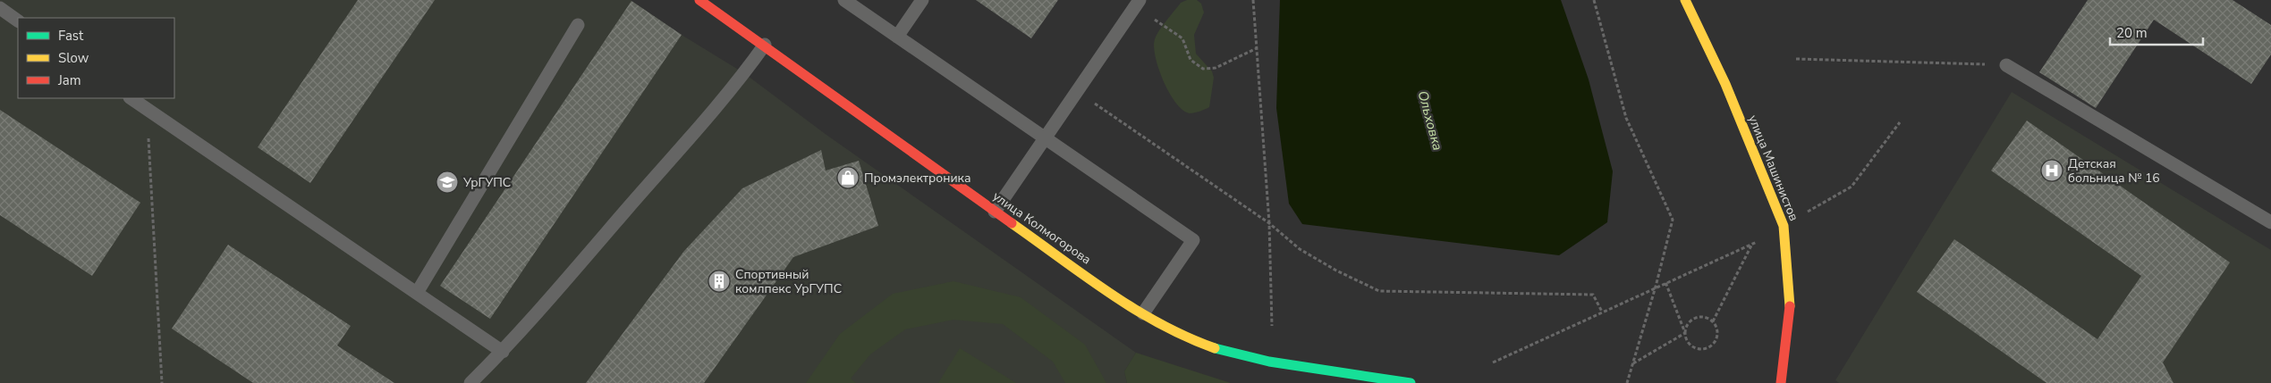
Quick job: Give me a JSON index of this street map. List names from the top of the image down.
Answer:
{
  "streets": {
    "street": ["улица Машинистов", "улица Колмогорова"]
  },
  "water": ["Ольховка"],
  "places": {
    "hospital": ["Детская больница № 16"],
    "shop": ["Промэлектроника"],
    "school or university": ["УрГУПС"],
    "building": ["Спортивный комлпекс УрГУПС"]
  },
  "legend": ["Fast", "Slow", "Jam"],
  "scale_bar": "20 m"
}
